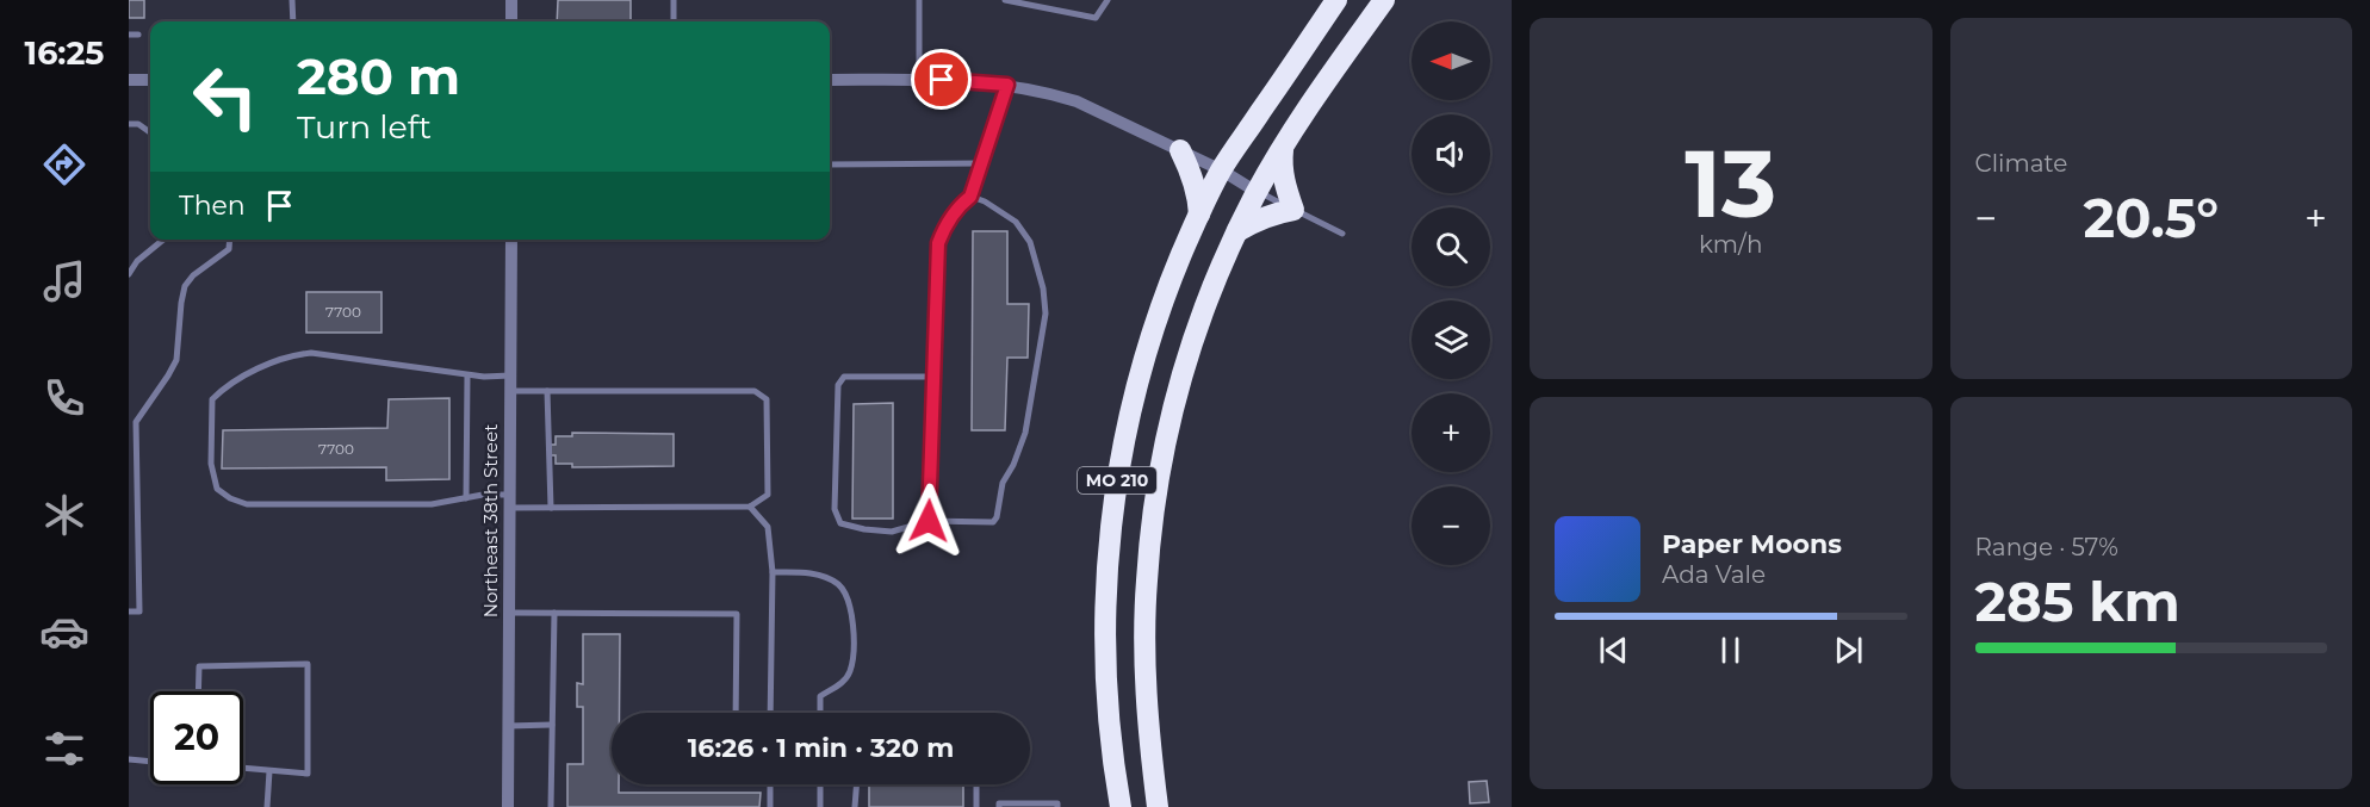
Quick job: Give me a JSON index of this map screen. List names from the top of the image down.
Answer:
{
  "streets": {
    "highway": ["MO 210"],
    "street": ["Northeast 38th Street"]
  },
  "house_numbers": ["7700", "7700"],
  "north": "left",
  "page": {
    "tabs": "16:25",
    "tile": [
      ["13", "km/h"],
      "Climate",
      ["Range · 57%", "285 km"]
    ],
    "map_buttons": ["+", "−"],
    "turn": ["280 m", "Turn left"],
    "then": "Then",
    "heat": ["−", "20.5°", "+"],
    "song": ["Paper Moons", "Ada Vale"],
    "limit": "20",
    "trip": "16:26 · 1 min · 320 m"
  }
}
